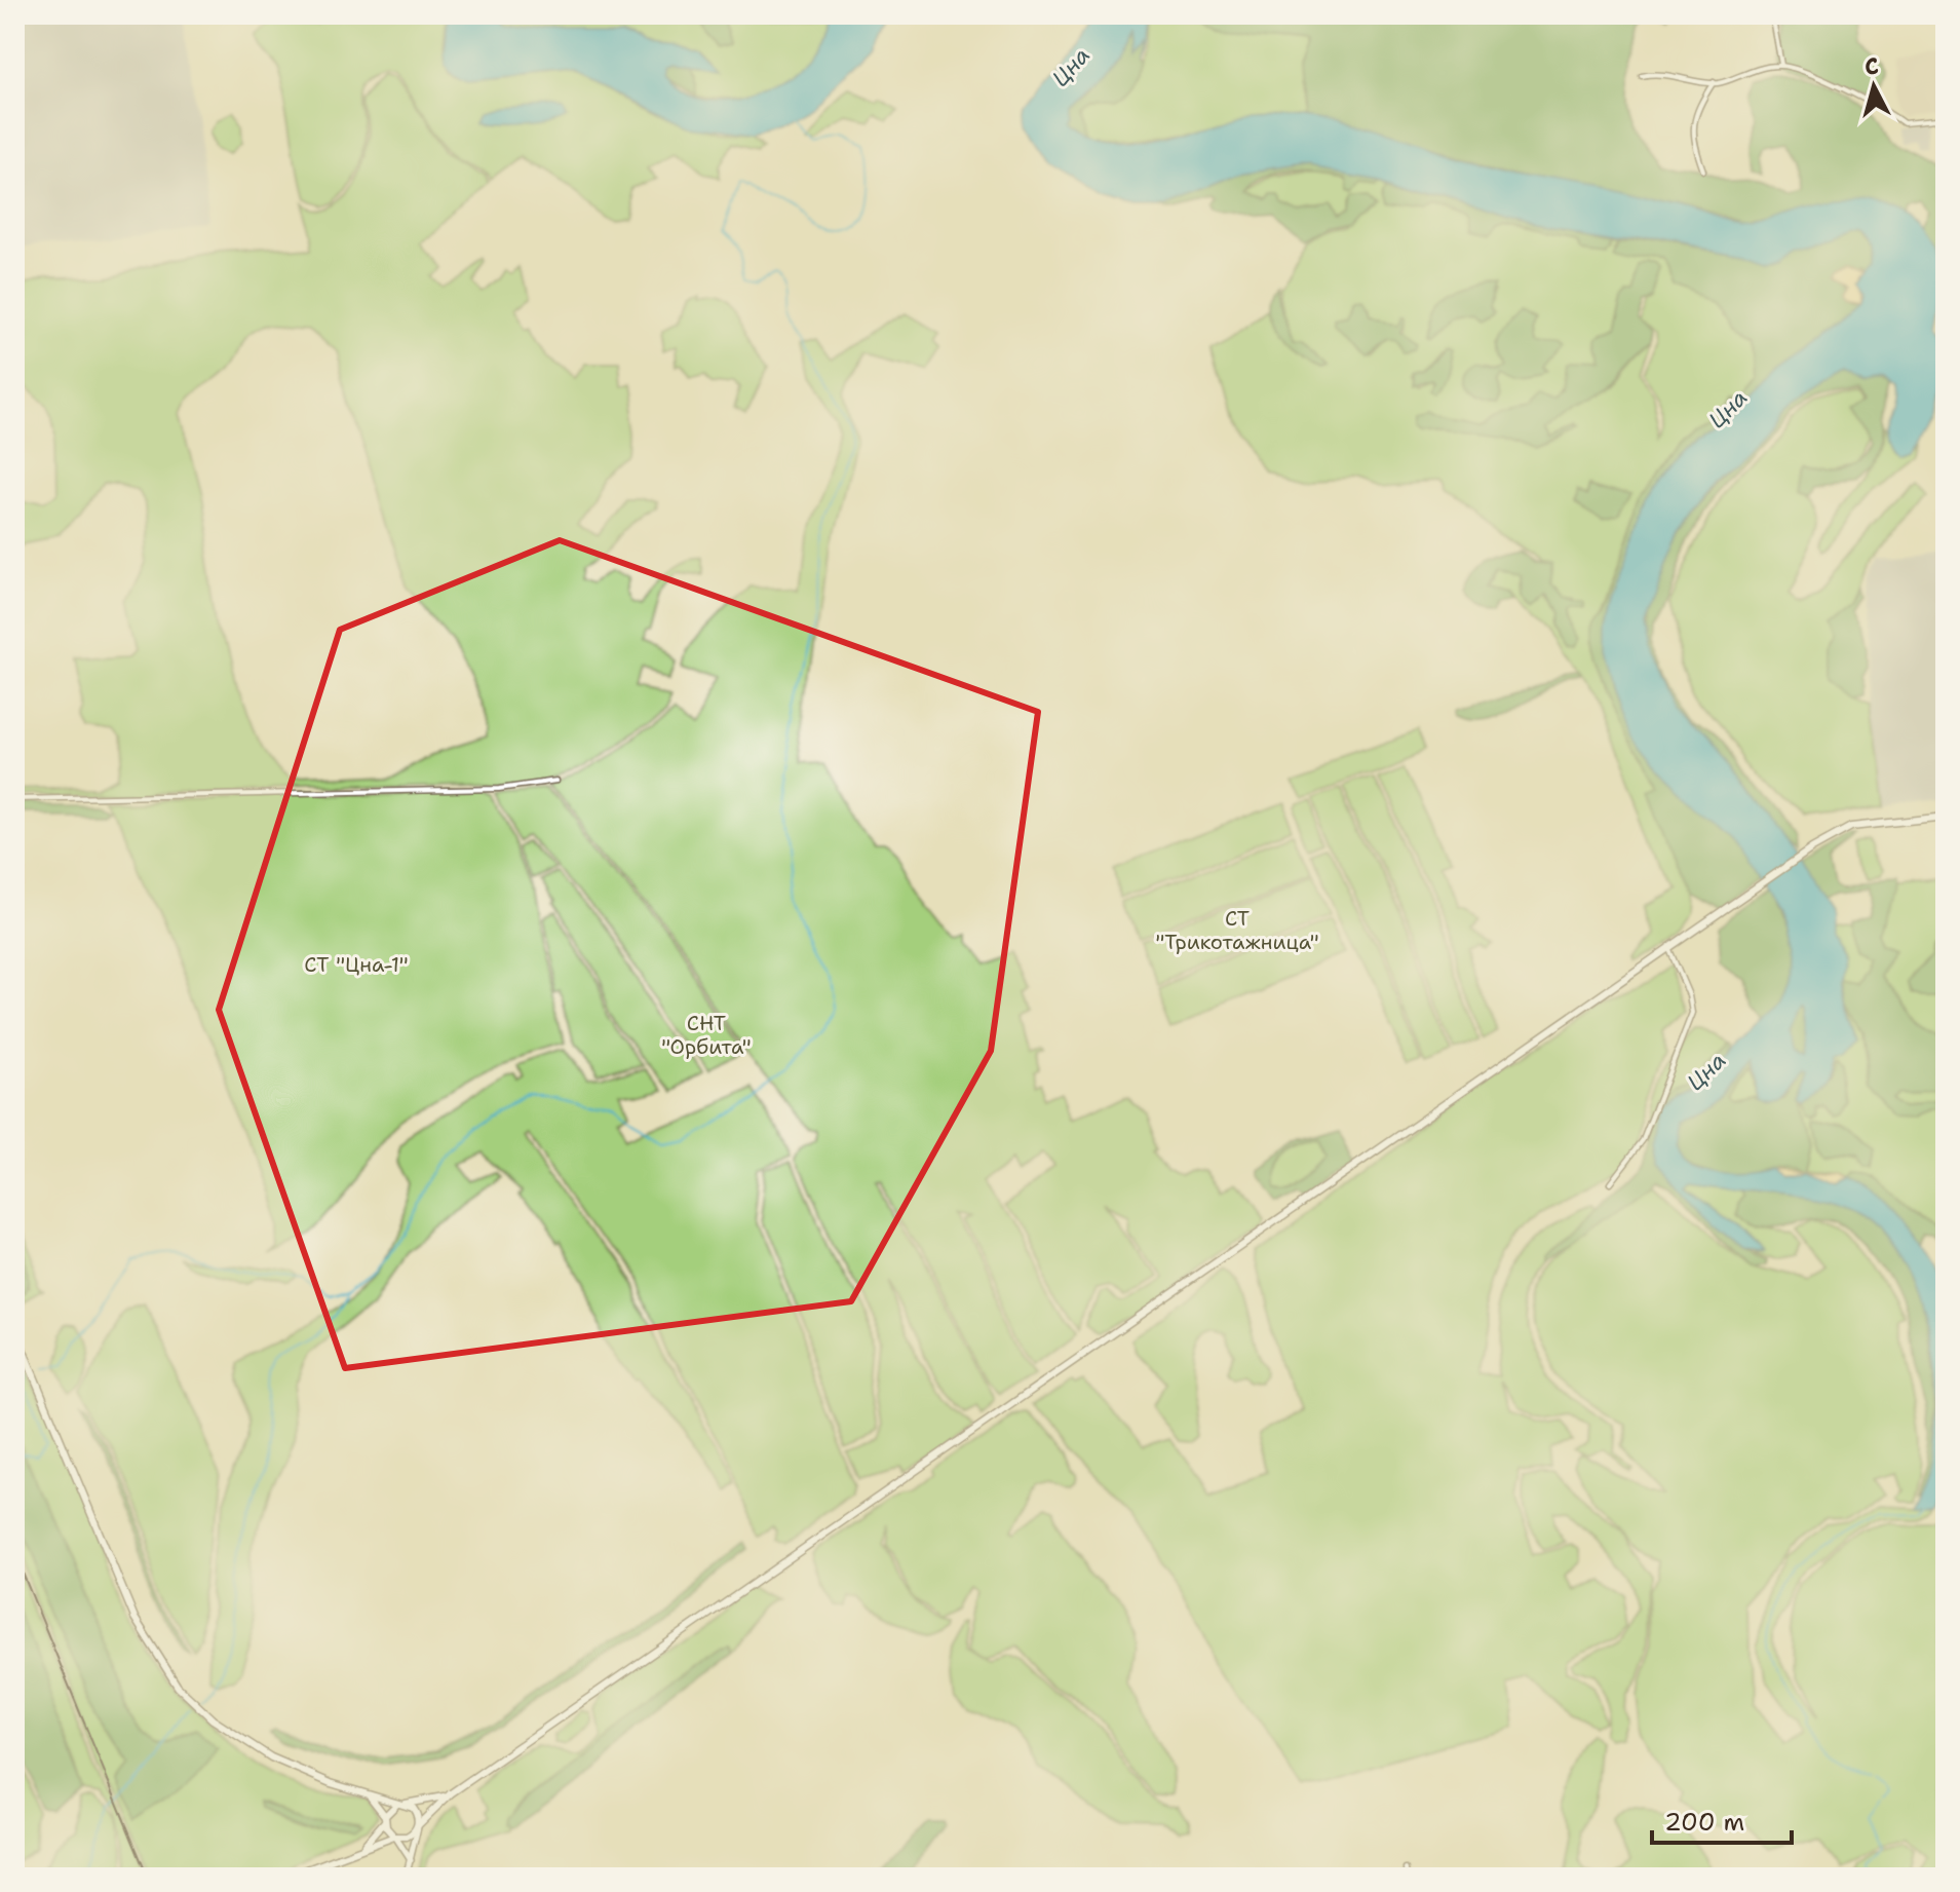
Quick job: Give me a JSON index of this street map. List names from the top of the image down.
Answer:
{
  "water": ["Цна"],
  "parks": ["СТ \"Трикотажница\"", "СТ \"Цна-1\"", "CНТ \"Орбита\""],
  "scale_bar": "200 m",
  "north": "top"
}
